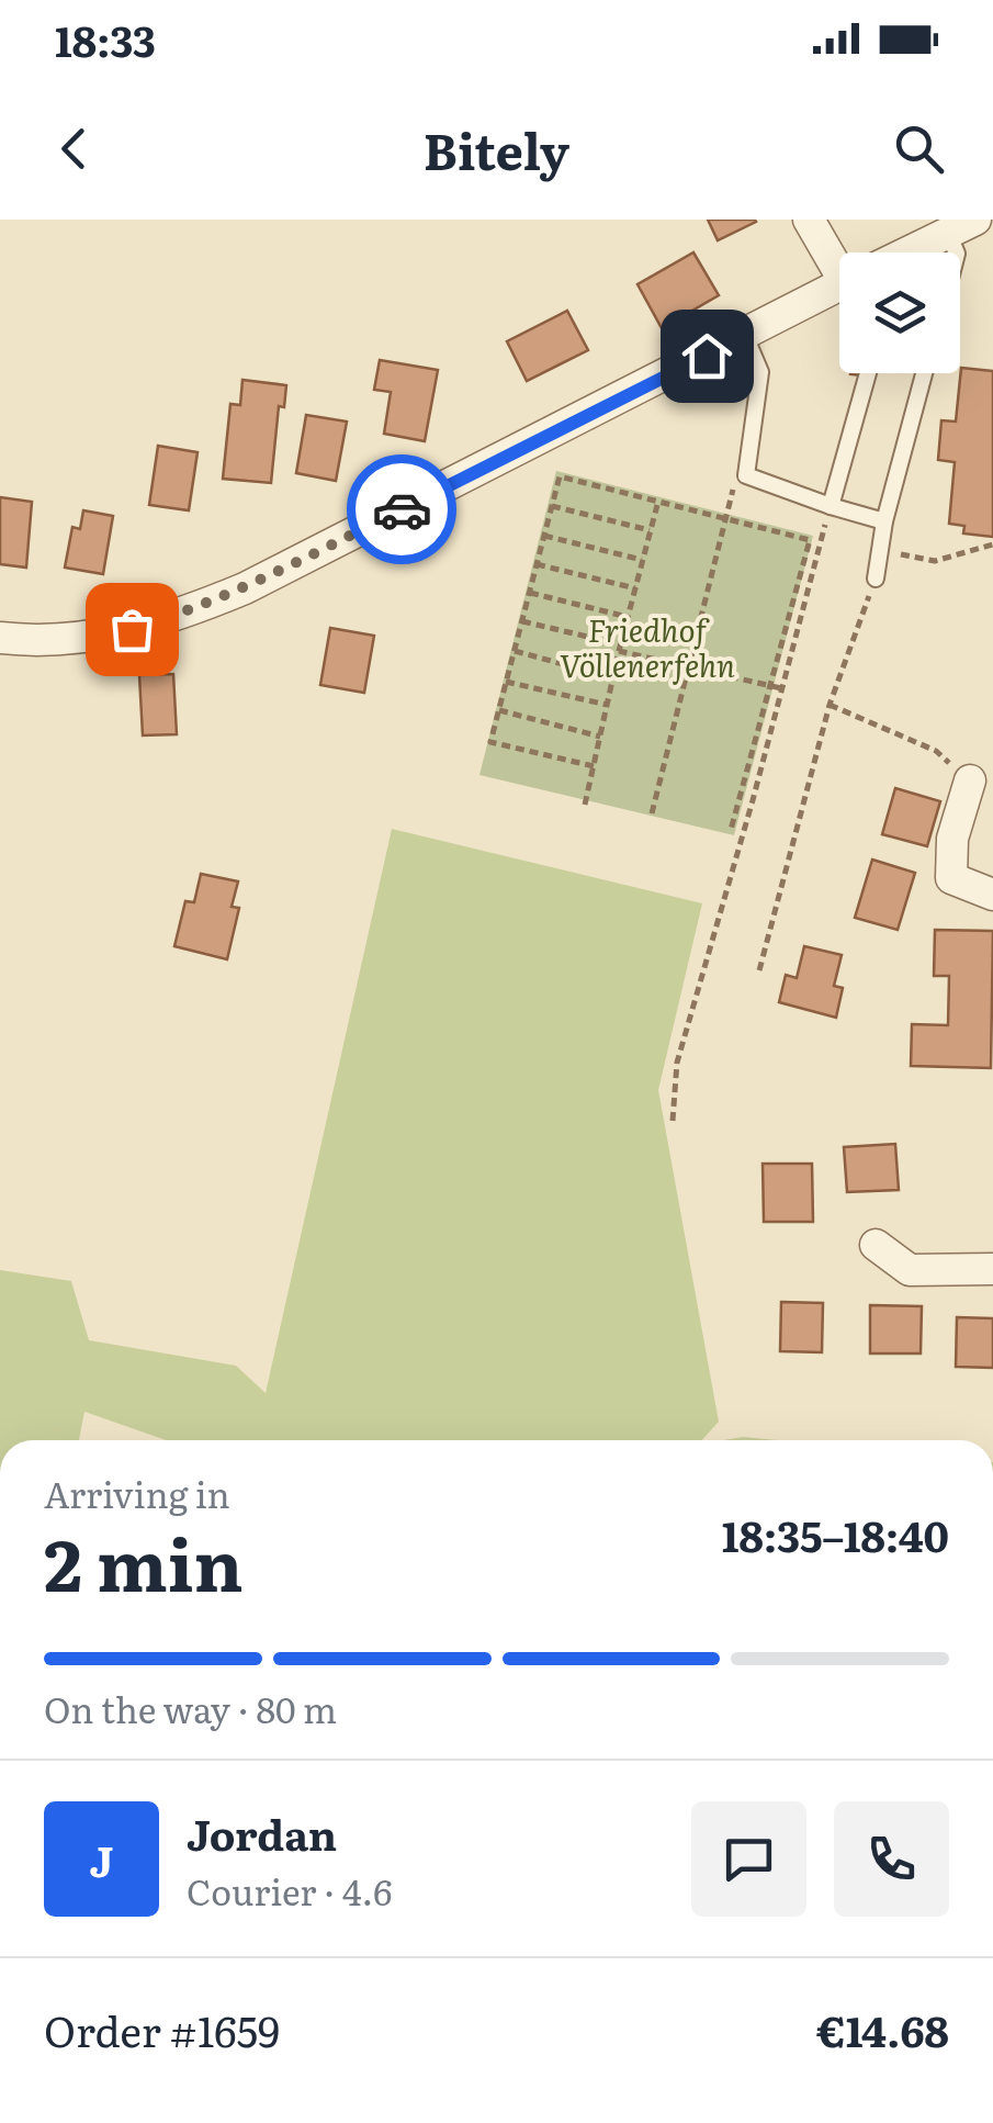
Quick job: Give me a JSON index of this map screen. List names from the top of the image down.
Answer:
{
  "parks": ["Friedhof Völlenerfehn"],
  "page": {
    "status": "18:33",
    "header": "Bitely",
    "heading": ["2 min", "Arriving in", "18:35–18:40"],
    "panel": [
      "Jordan",
      "Courier · 4.6",
      "Order #1659",
      "€14.68"
    ],
    "bar": "On the way · 80 m",
    "round": "J"
  }
}
